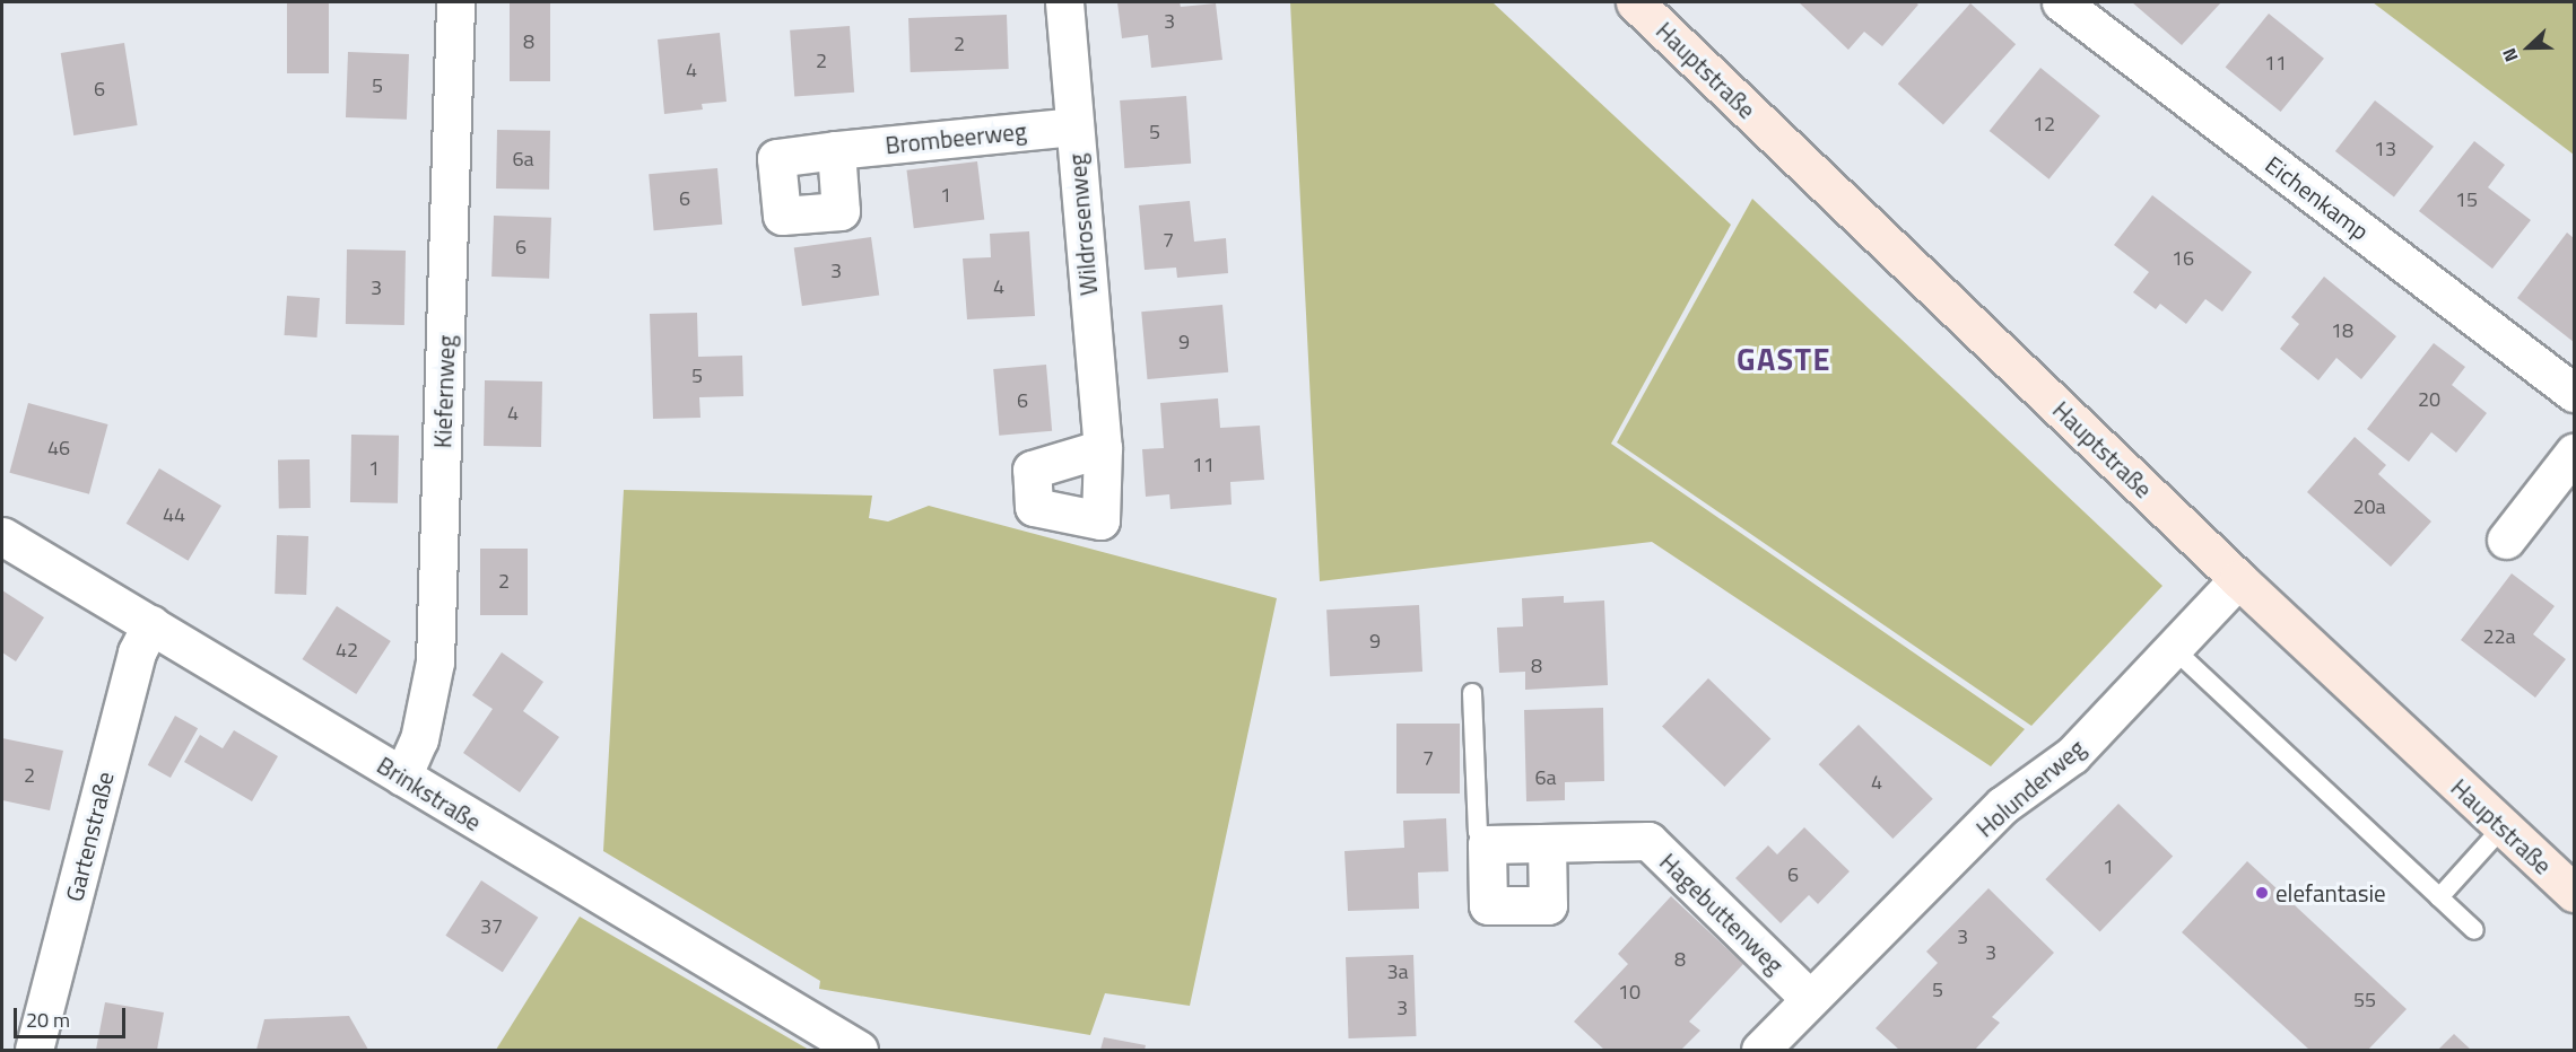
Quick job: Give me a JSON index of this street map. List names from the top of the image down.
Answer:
{
  "streets": {
    "street": [
      "Hauptstraße",
      "Brombeerweg",
      "Eichenkamp",
      "Wildrosenweg",
      "Kiefernweg",
      "Holunderweg",
      "Brinkstraße",
      "Gartenstraße",
      "Hagebuttenweg"
    ]
  },
  "crossings": [
    ["Hauptstraße", "Holunderweg"],
    ["Brombeerweg", "Wildrosenweg"],
    ["Kiefernweg", "Brinkstraße"],
    ["Holunderweg", "Hagebuttenweg"],
    ["Brinkstraße", "Gartenstraße"]
  ],
  "districts": ["GASTE"],
  "places": ["elefantasie"],
  "house_numbers": [
    "3",
    "8",
    "2",
    "2",
    "11",
    "4",
    "5",
    "6",
    "12",
    "5",
    "13",
    "6a",
    "1",
    "6",
    "15",
    "7",
    "6",
    "16",
    "3",
    "4",
    "3",
    "18",
    "9",
    "5",
    "20",
    "6",
    "4",
    "46",
    "11",
    "1",
    "20a",
    "44",
    "2",
    "22a",
    "9",
    "42",
    "8",
    "7",
    "2",
    "6a",
    "4",
    "1",
    "6",
    "37",
    "3",
    "3",
    "8",
    "3a",
    "5",
    "10",
    "55",
    "3"
  ],
  "scale_bar": "20 m",
  "north": "left"
}
